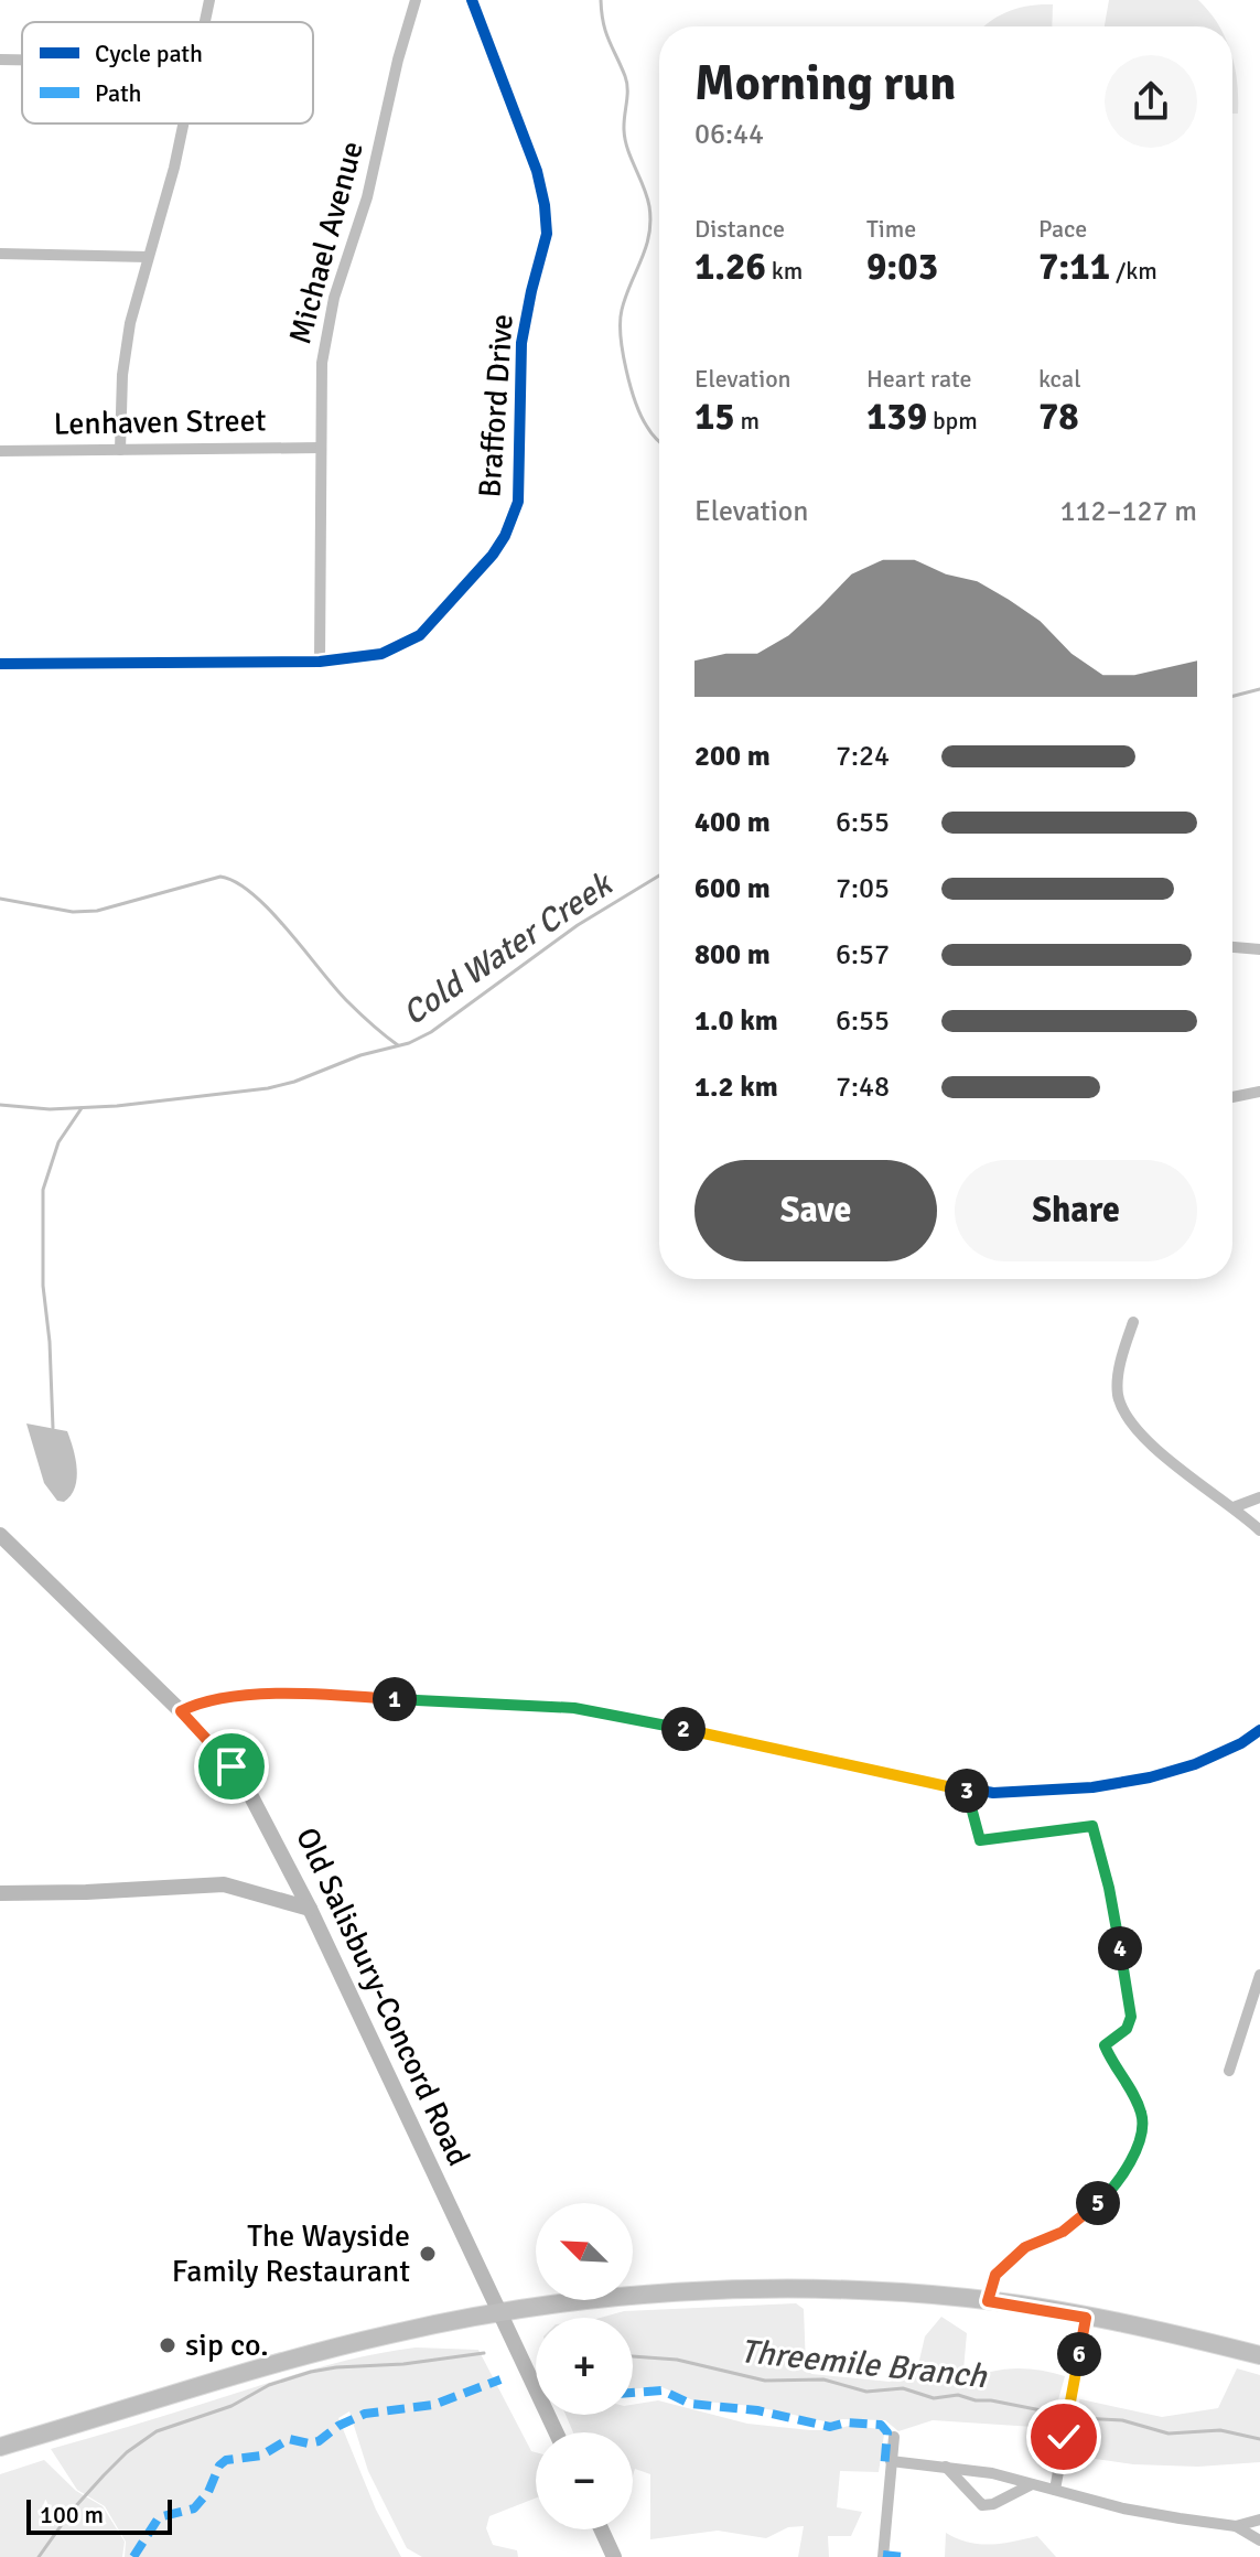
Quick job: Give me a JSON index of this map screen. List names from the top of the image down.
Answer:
{
  "streets": {
    "main road": ["Old Salisbury-Concord Road"],
    "street": ["Michael Avenue", "Brafford Drive", "Lenhaven Street"]
  },
  "crossings": [
    ["Michael Avenue", "Brafford Drive"],
    ["Michael Avenue", "Lenhaven Street"]
  ],
  "water": ["Cold Water Creek", "Threemile Branch"],
  "places": ["The Wayside Family Restaurant", "sip co."],
  "legend": ["Cycle path", "Path"],
  "scale_bar": "100 m",
  "north": "top left",
  "page": {
    "heading": ["Morning run", "06:44"],
    "stats": [
      ["Distance", "1.26 km"],
      ["Time", "9:03"],
      ["Pace", "7:11 /km"],
      ["Elevation", "15 m"],
      ["Heart rate", "139 bpm"],
      ["kcal", "78"]
    ],
    "chart": ["Elevation", "112–127 m"],
    "list": [
      {
        "name": "200 m",
        "note": "7:24"
      },
      {
        "name": "400 m",
        "note": "6:55"
      },
      {
        "name": "600 m",
        "note": "7:05"
      },
      {
        "name": "800 m",
        "note": "6:57"
      },
      {
        "name": "1.0 km",
        "note": "6:55"
      },
      {
        "name": "1.2 km",
        "note": "7:48"
      }
    ],
    "buttons": ["Save", "Share"],
    "pins": [
      "1",
      "2",
      "3",
      "4",
      "5",
      "6"
    ],
    "map_buttons": ["+", "−"],
    "scale": "100 m"
  }
}
